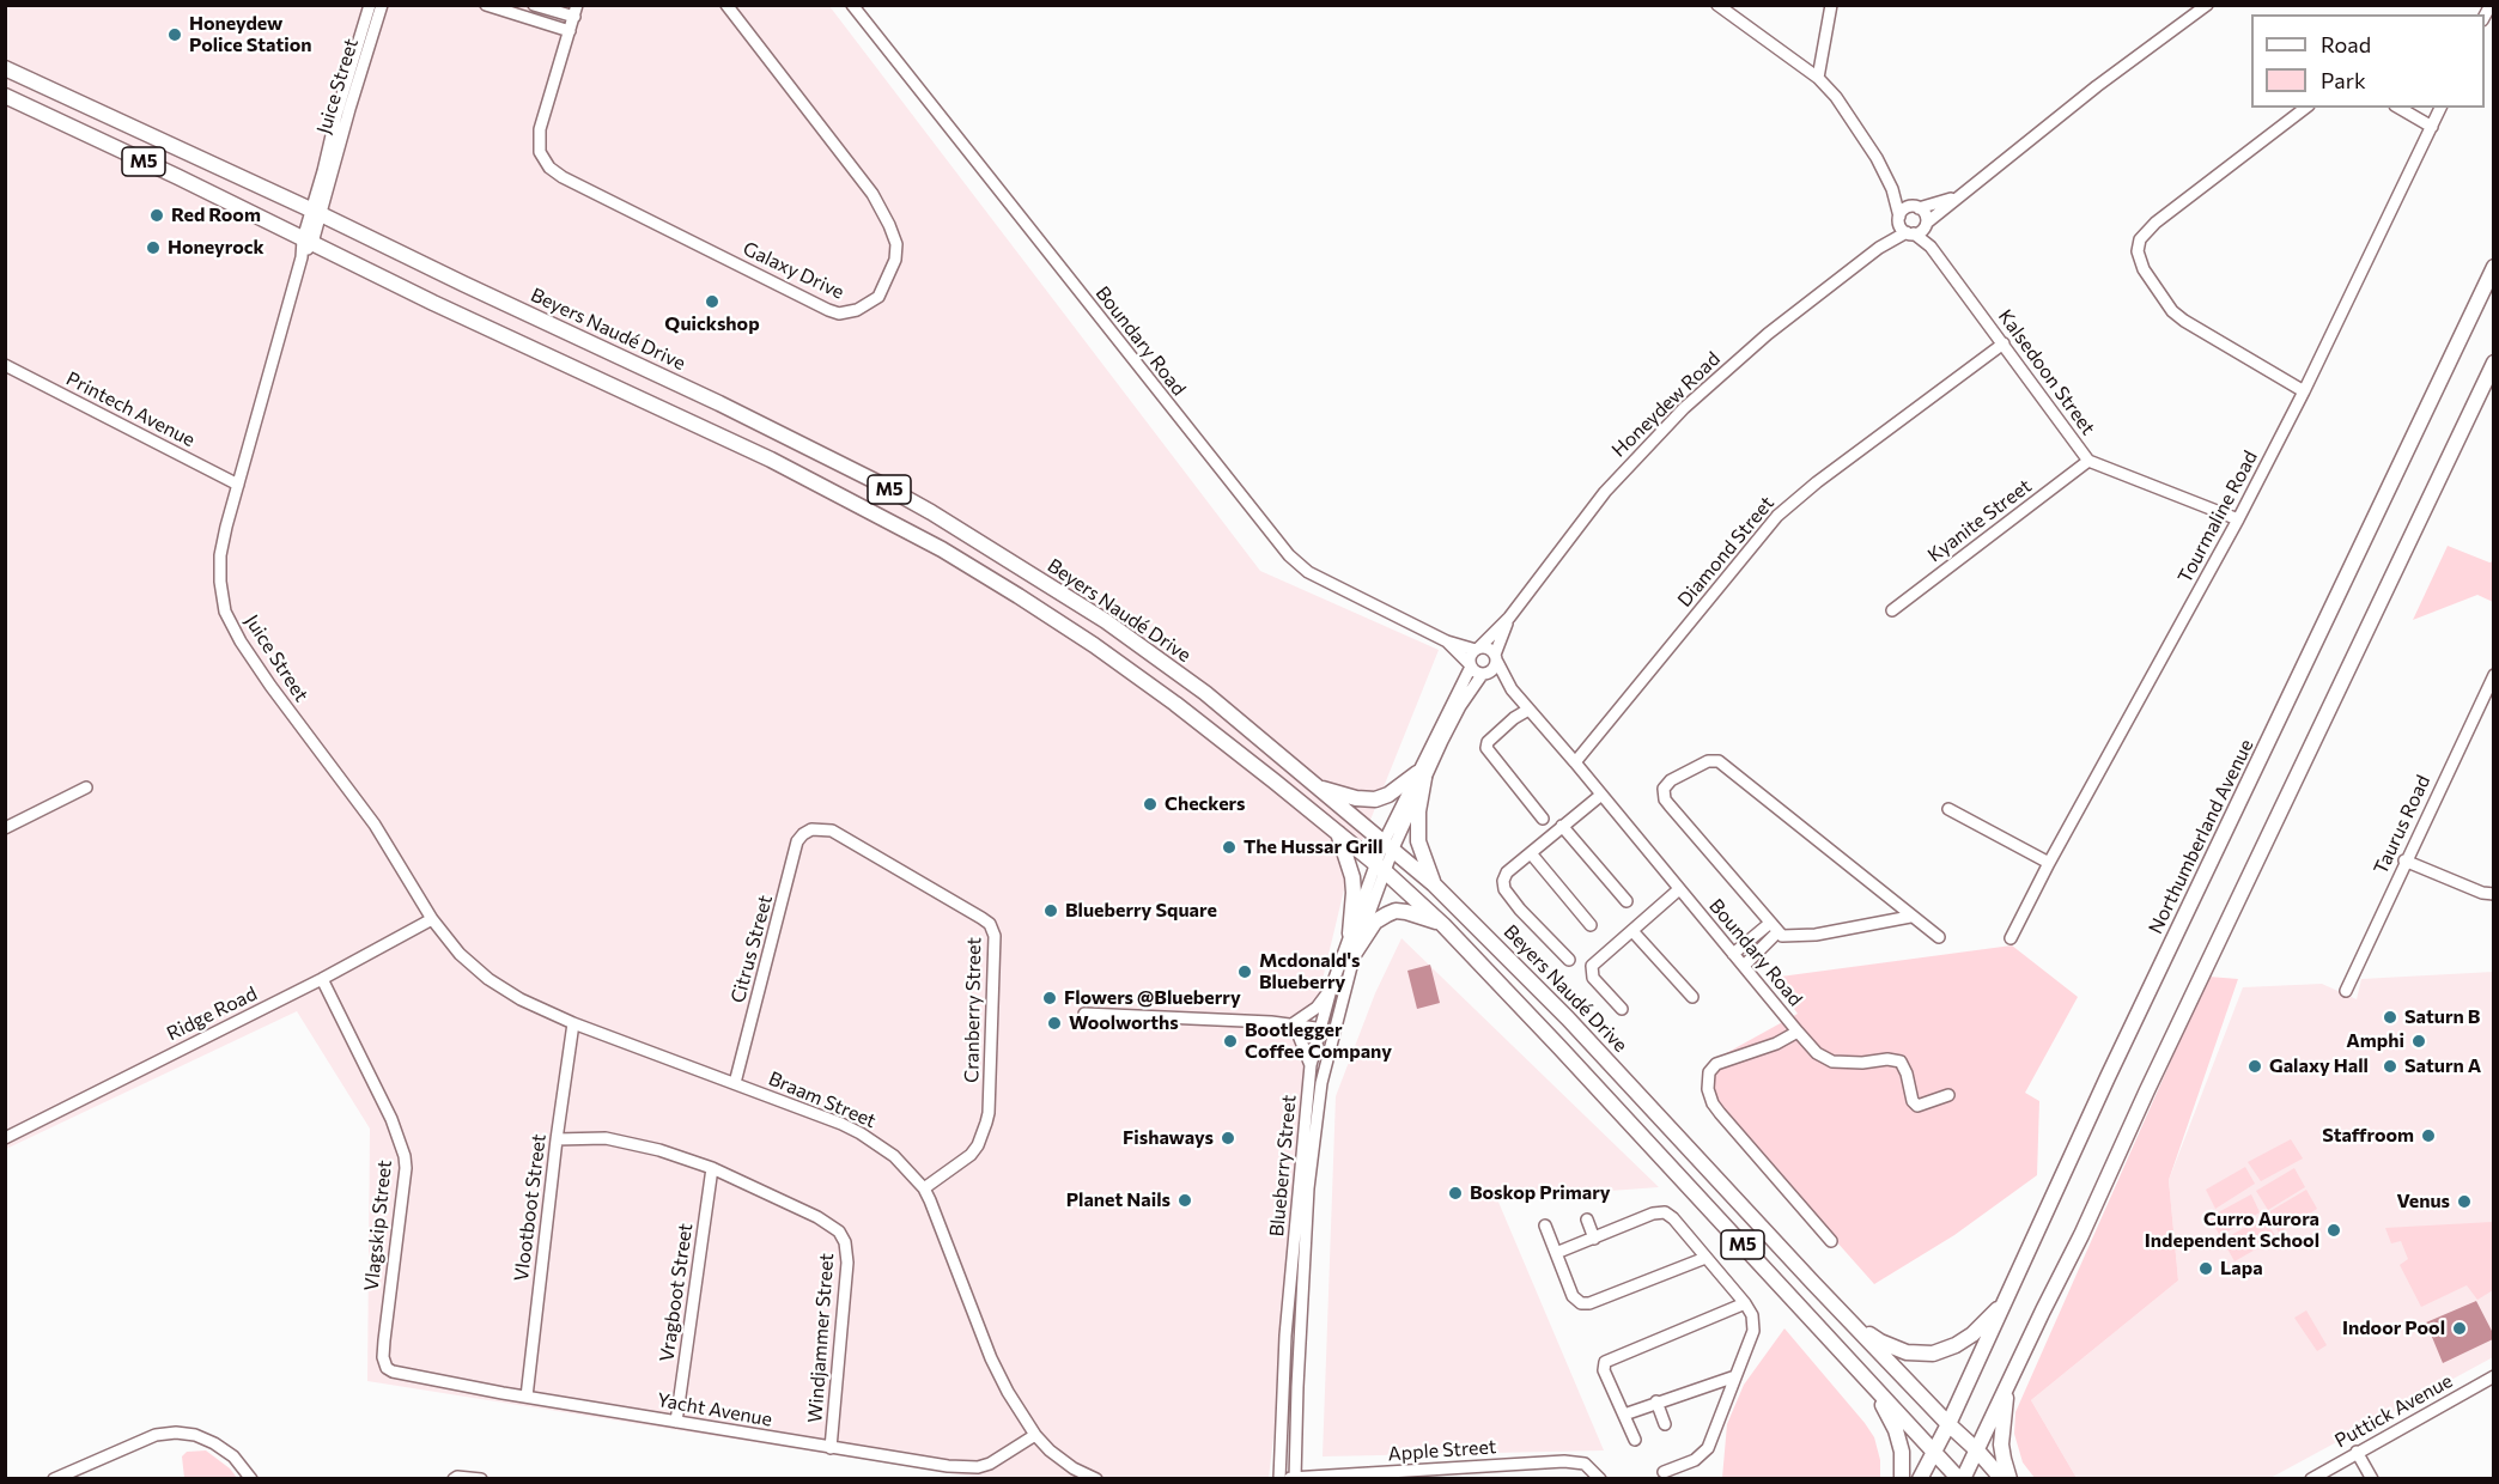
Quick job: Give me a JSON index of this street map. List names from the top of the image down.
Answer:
{
  "streets": {
    "main road": ["M5", "Beyers Naudé Drive", "Northumberland Avenue"],
    "street": [
      "Juice Street",
      "Galaxy Drive",
      "Boundary Road",
      "Kalsedoon Street",
      "Honeydew Road",
      "Printech Avenue",
      "Tourmaline Road",
      "Kyanite Street",
      "Diamond Street",
      "Taurus Road",
      "Citrus Street",
      "Cranberry Street",
      "Ridge Road",
      "Braam Street",
      "Blueberry Street",
      "Vlootboot Street",
      "Vlagskip Street",
      "Vragboot Street",
      "Windjammer Street",
      "Yacht Avenue",
      "Puttick Avenue",
      "Apple Street"
    ]
  },
  "crossings": [
    ["Juice Street", "M5"],
    ["Juice Street", "Beyers Naudé Drive"],
    ["Juice Street", "Printech Avenue"],
    ["Juice Street", "Ridge Road"],
    ["Juice Street", "Braam Street"],
    ["M5", "Northumberland Avenue"],
    ["M5", "Blueberry Street"],
    ["Beyers Naudé Drive", "Northumberland Avenue"],
    ["Boundary Road", "Honeydew Road"],
    ["Boundary Road", "Diamond Street"],
    ["Kalsedoon Street", "Honeydew Road"],
    ["Kalsedoon Street", "Tourmaline Road"],
    ["Kalsedoon Street", "Kyanite Street"],
    ["Kalsedoon Street", "Diamond Street"],
    ["Citrus Street", "Cranberry Street"],
    ["Citrus Street", "Braam Street"],
    ["Cranberry Street", "Braam Street"],
    ["Ridge Road", "Braam Street"],
    ["Ridge Road", "Vlagskip Street"],
    ["Braam Street", "Vlootboot Street"],
    ["Braam Street", "Yacht Avenue"],
    ["Blueberry Street", "Apple Street"],
    ["Vlootboot Street", "Yacht Avenue"],
    ["Vlagskip Street", "Yacht Avenue"],
    ["Vragboot Street", "Windjammer Street"],
    ["Vragboot Street", "Yacht Avenue"],
    ["Windjammer Street", "Yacht Avenue"]
  ],
  "places": [
    "Honeydew Police Station",
    "Red Room",
    "Honeyrock",
    "Quickshop",
    "Checkers",
    "The Hussar Grill",
    "Blueberry Square",
    "Mcdonald's Blueberry",
    "Flowers @Blueberry",
    "Saturn B",
    "Woolworths",
    "Bootlegger Coffee Company",
    "Amphi",
    "Galaxy Hall",
    "Saturn A",
    "Staffroom",
    "Fishaways",
    "Boskop Primary",
    "Planet Nails",
    "Venus",
    "Curro Aurora Independent School",
    "Lapa",
    "Indoor Pool"
  ],
  "legend": ["Road", "Park"]
}
